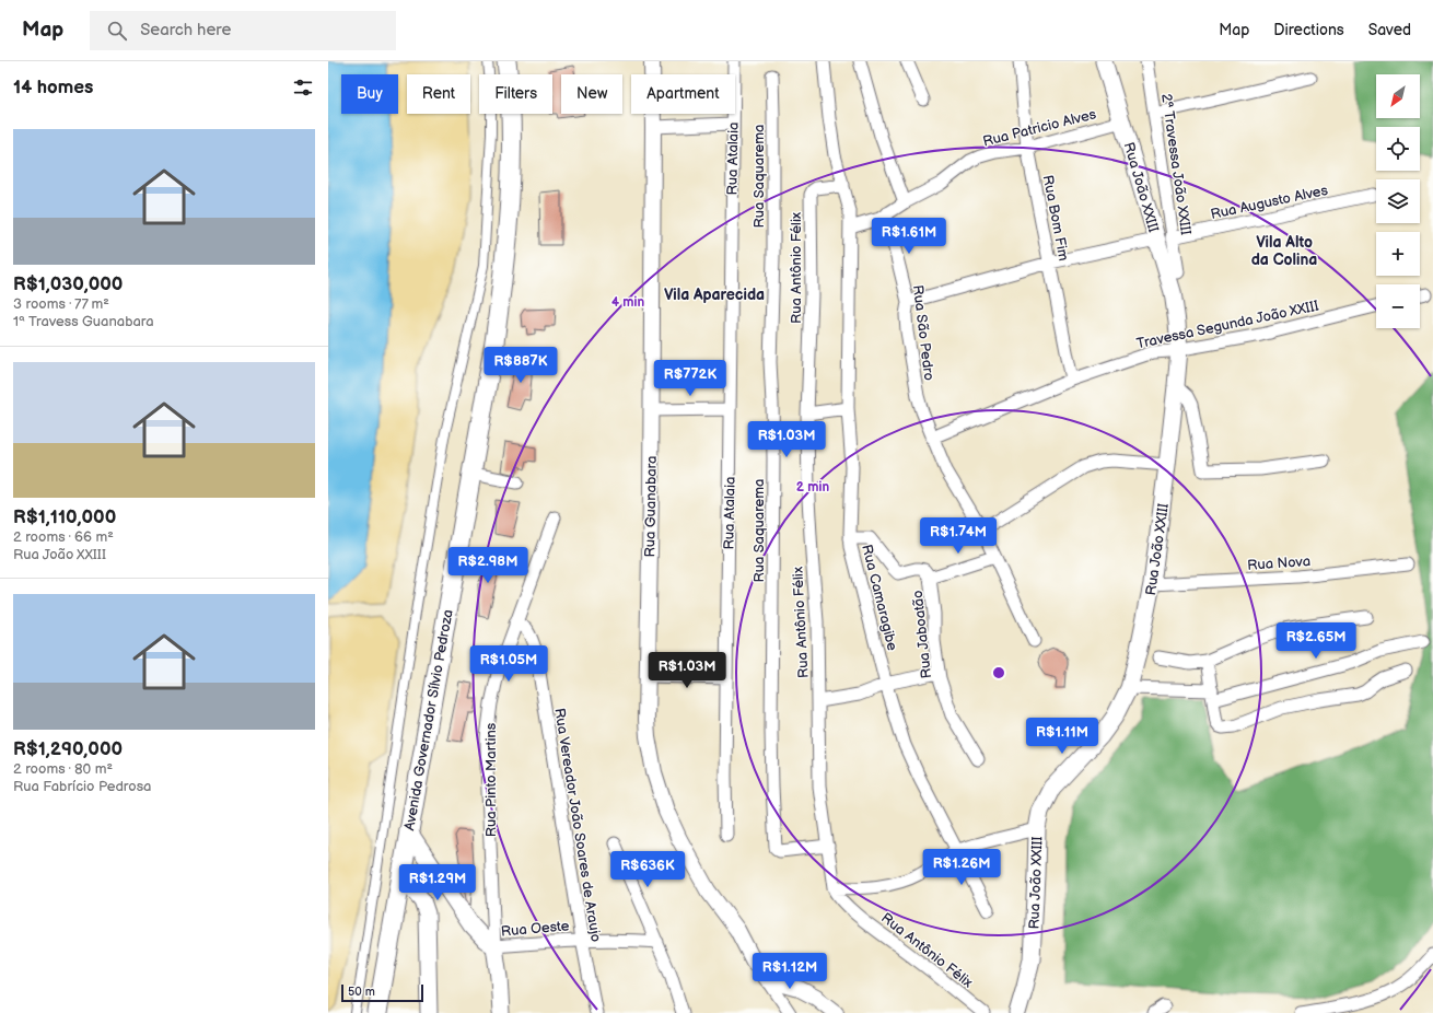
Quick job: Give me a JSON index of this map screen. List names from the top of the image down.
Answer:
{
  "streets": {
    "main road": ["Rua João XXIII", "Avenida Governador Sílvio Pedroza", "Rua Pinto Martins"],
    "street": [
      "Rua Patricio Alves",
      "Rua Atalaia",
      "2ª Travessa João XXIII",
      "Rua Saquarema",
      "Rua Augusto Alves",
      "Rua Bom Fim",
      "Rua Antônio Félix",
      "Travessa Segunda João XXIII",
      "Rua São Pedro",
      "Rua Guanabara",
      "Rua Nova",
      "Rua Camaragibe",
      "Rua Jaboatão",
      "Rua Vereador João Soares de Araujo",
      "Rua Oeste"
    ]
  },
  "crossings": [
    ["Rua Patricio Alves", "Rua João XXIII"],
    ["Rua Patricio Alves", "Rua Bom Fim"],
    ["Rua Patricio Alves", "Rua São Pedro"],
    ["Rua Patricio Alves", "Rua Camaragibe"],
    ["2ª Travessa João XXIII", "Rua João XXIII"],
    ["2ª Travessa João XXIII", "Rua Augusto Alves"],
    ["Rua Saquarema", "Rua Antônio Félix"],
    ["Rua João XXIII", "Rua Augusto Alves"],
    ["Rua João XXIII", "Travessa Segunda João XXIII"],
    ["Rua João XXIII", "Rua Nova"],
    ["Rua Augusto Alves", "Rua Bom Fim"],
    ["Rua Augusto Alves", "Rua São Pedro"],
    ["Rua Bom Fim", "Travessa Segunda João XXIII"],
    ["Rua Antônio Félix", "Rua Camaragibe"],
    ["Travessa Segunda João XXIII", "Rua São Pedro"],
    ["Rua Pinto Martins", "Rua Vereador João Soares de Araujo"],
    ["Rua Pinto Martins", "Rua Oeste"],
    ["Rua Vereador João Soares de Araujo", "Rua Oeste"]
  ],
  "districts": ["Vila Alto da Colina", "Vila Aparecida"],
  "scale_bar": "50 m",
  "north": "bottom left",
  "page": {
    "header": "Map",
    "search": "Search here",
    "nav": ["Map", "Directions", "Saved"],
    "heading": "14 homes",
    "map_buttons": ["+", "−"],
    "chip": [
      "Buy",
      "Rent",
      "Filters",
      "New",
      "Apartment"
    ],
    "list": [
      {
        "name": "R$1,030,000",
        "note": "3 rooms · 77 m² · 1ª Travess Guanabara"
      },
      {
        "name": "R$1,110,000",
        "note": "2 rooms · 66 m² · Rua João XXIII"
      },
      {
        "name": "R$1,290,000",
        "note": "2 rooms · 80 m² · Rua Fabrício Pedrosa"
      }
    ],
    "price": [
      "R$1.61M",
      "R$887K",
      "R$772K",
      "R$1.03M",
      "R$1.74M",
      "R$2.98M",
      "R$2.65M",
      "R$1.05M",
      "R$1.03M",
      "R$1.11M",
      "R$1.26M",
      "R$636K",
      "R$1.29M",
      "R$1.12M"
    ],
    "scale": "50 m"
  },
  "rings": ["4 min", "2 min"]
}
